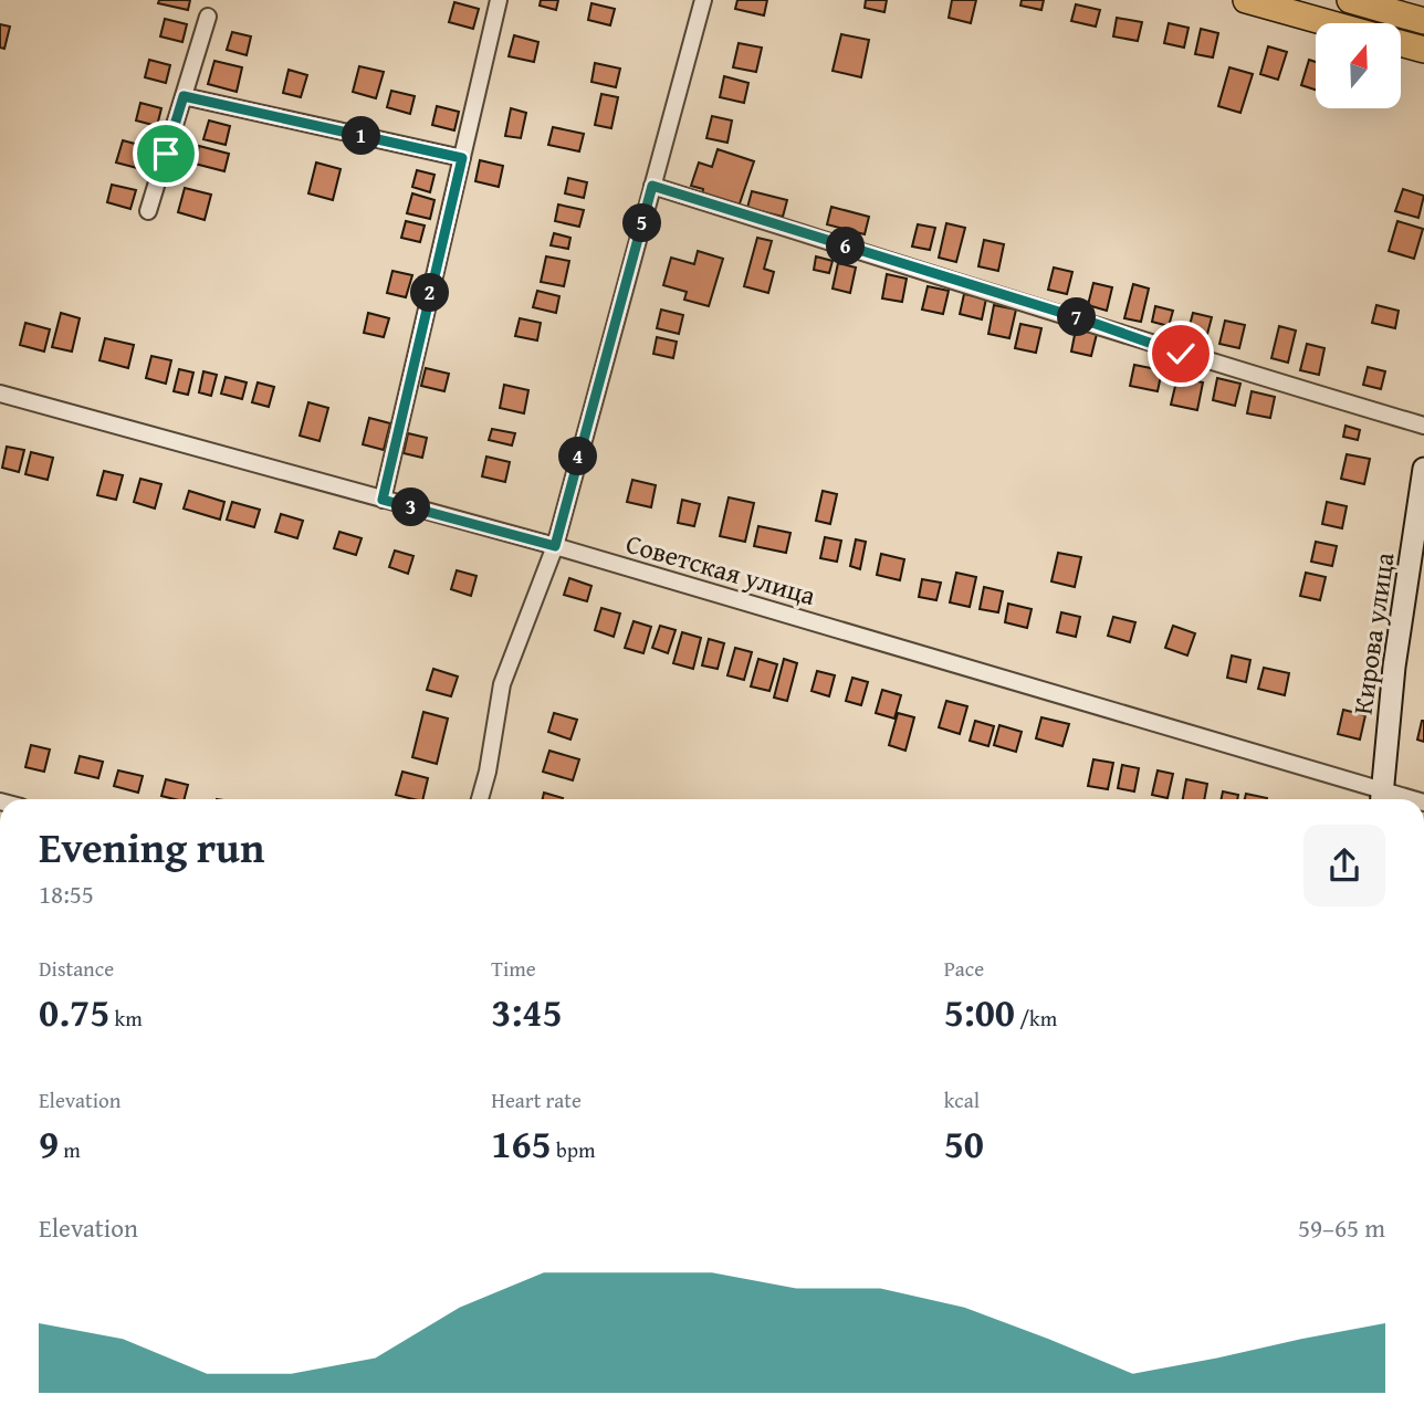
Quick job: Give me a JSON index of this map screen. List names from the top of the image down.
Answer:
{
  "streets": {
    "street": ["Советская улица", "Кирова улица"]
  },
  "crossings": [
    ["Советская улица", "Кирова улица"]
  ],
  "north": "top",
  "page": {
    "pins": [
      "1",
      "5",
      "6",
      "2",
      "7",
      "4",
      "3"
    ],
    "heading": ["Evening run", "18:55"],
    "stats": [
      ["Distance", "0.75 km"],
      ["Time", "3:45"],
      ["Pace", "5:00 /km"],
      ["Elevation", "9 m"],
      ["Heart rate", "165 bpm"],
      ["kcal", "50"]
    ],
    "chart": ["Elevation", "59–65 m"]
  }
}
